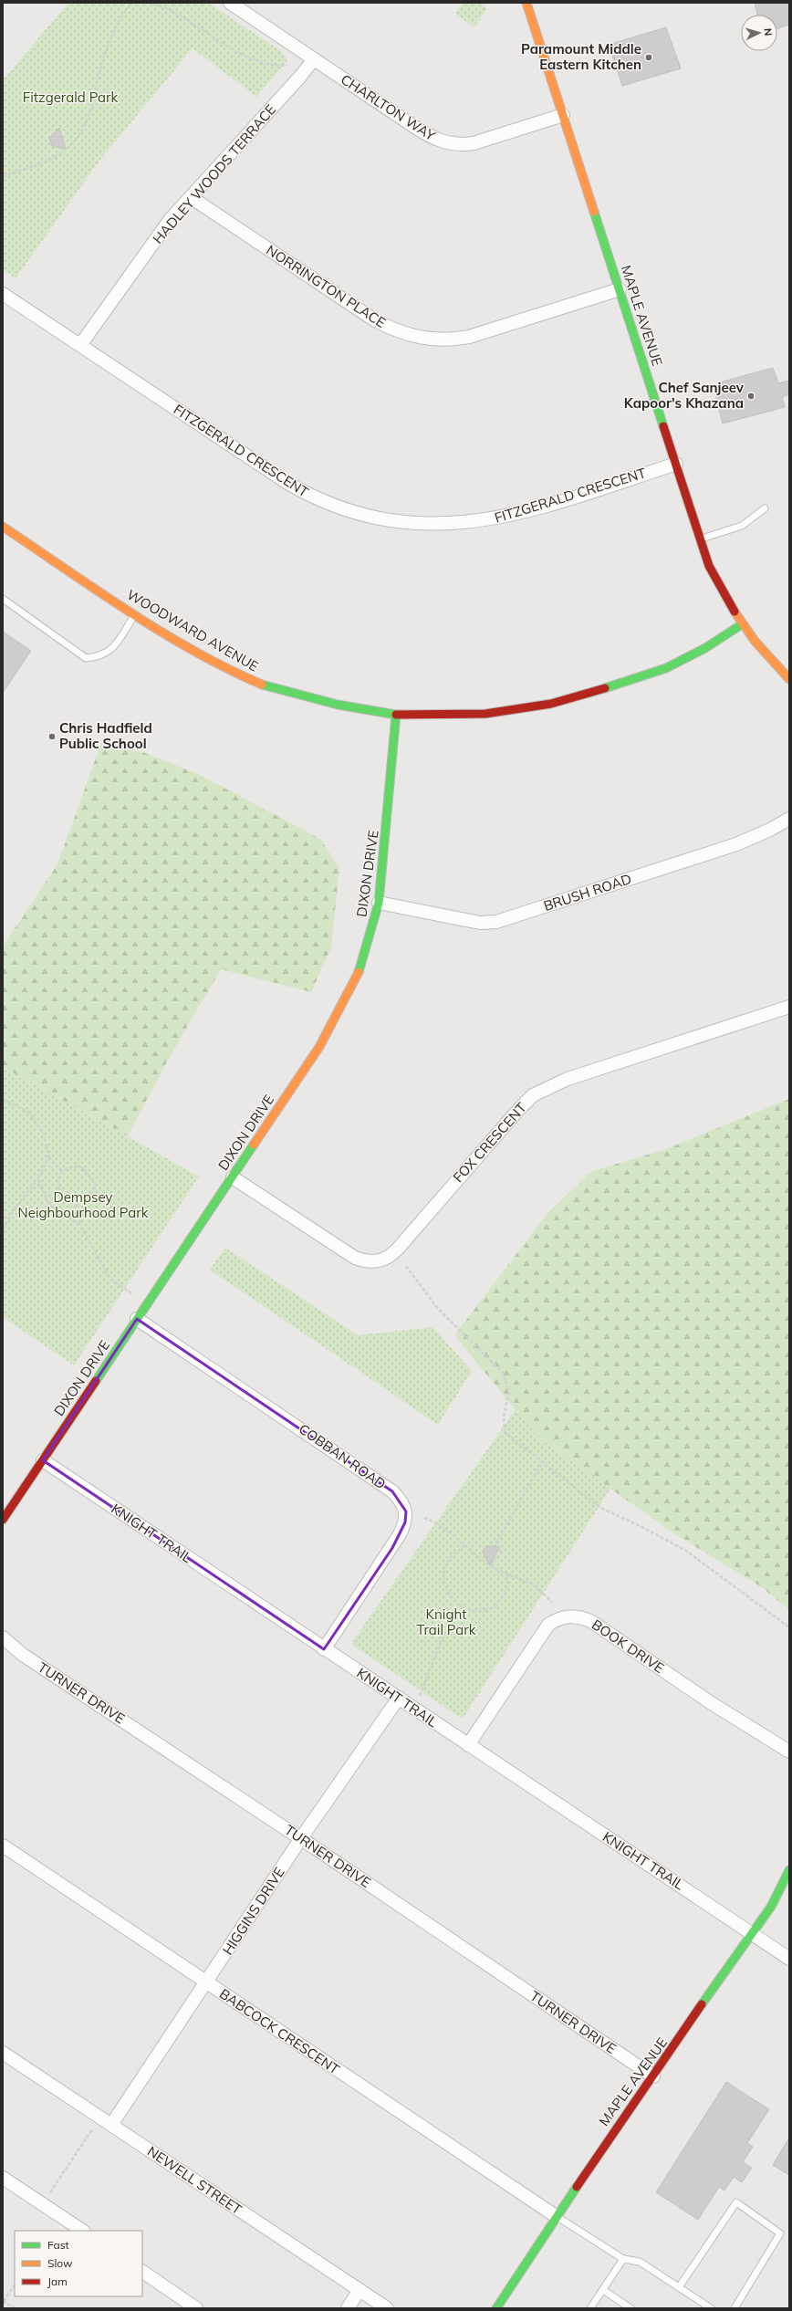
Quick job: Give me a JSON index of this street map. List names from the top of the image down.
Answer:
{
  "streets": {
    "street": [
      "CHARLTON WAY",
      "HADLEY WOODS TERRACE",
      "NORRINGTON PLACE",
      "MAPLE AVENUE",
      "FITZGERALD CRESCENT",
      "WOODWARD AVENUE",
      "DIXON DRIVE",
      "BRUSH ROAD",
      "FOX CRESCENT",
      "COBBAN ROAD",
      "KNIGHT TRAIL",
      "BOOK DRIVE",
      "TURNER DRIVE",
      "HIGGINS DRIVE",
      "BABCOCK CRESCENT",
      "NEWELL STREET"
    ]
  },
  "crossings": [
    ["CHARLTON WAY", "HADLEY WOODS TERRACE"],
    ["CHARLTON WAY", "MAPLE AVENUE"],
    ["HADLEY WOODS TERRACE", "NORRINGTON PLACE"],
    ["HADLEY WOODS TERRACE", "FITZGERALD CRESCENT"],
    ["NORRINGTON PLACE", "MAPLE AVENUE"],
    ["MAPLE AVENUE", "FITZGERALD CRESCENT"],
    ["MAPLE AVENUE", "WOODWARD AVENUE"],
    ["MAPLE AVENUE", "KNIGHT TRAIL"],
    ["MAPLE AVENUE", "TURNER DRIVE"],
    ["MAPLE AVENUE", "BABCOCK CRESCENT"],
    ["WOODWARD AVENUE", "DIXON DRIVE"],
    ["DIXON DRIVE", "BRUSH ROAD"],
    ["DIXON DRIVE", "FOX CRESCENT"],
    ["DIXON DRIVE", "COBBAN ROAD"],
    ["DIXON DRIVE", "KNIGHT TRAIL"],
    ["COBBAN ROAD", "KNIGHT TRAIL"],
    ["KNIGHT TRAIL", "BOOK DRIVE"],
    ["KNIGHT TRAIL", "HIGGINS DRIVE"],
    ["TURNER DRIVE", "HIGGINS DRIVE"],
    ["HIGGINS DRIVE", "BABCOCK CRESCENT"],
    ["HIGGINS DRIVE", "NEWELL STREET"]
  ],
  "parks": ["Fitzgerald Park", "Dempsey Neighbourhood Park", "Knight Trail Park"],
  "places": ["Paramount Middle Eastern Kitchen", "Chef Sanjeev Kapoor's Khazana", "Chris Hadfield Public School"],
  "legend": ["Fast", "Slow", "Jam"],
  "north": "right"
}
